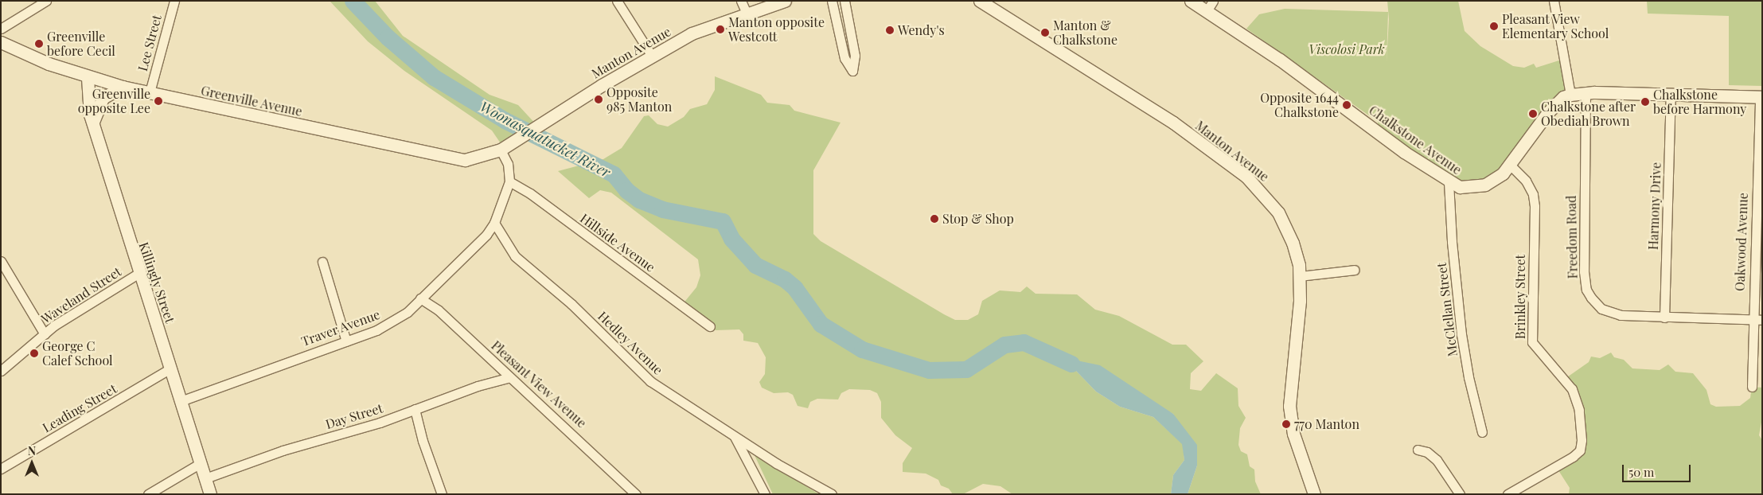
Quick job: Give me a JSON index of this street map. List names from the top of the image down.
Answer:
{
  "streets": {
    "main road": [
      "Manton Avenue",
      "Greenville Avenue",
      "Chalkstone Avenue",
      "Killingly Street"
    ],
    "street": [
      "Lee Street",
      "Harmony Drive",
      "Freedom Road",
      "Oakwood Avenue",
      "Hillside Avenue",
      "Waveland Street",
      "Brinkley Street",
      "McClellan Street",
      "Traver Avenue",
      "Hedley Avenue",
      "Pleasant View Avenue",
      "Leading Street",
      "Day Street"
    ]
  },
  "crossings": [
    ["Lee Street", "Greenville Avenue"],
    ["Manton Avenue", "Greenville Avenue"],
    ["Manton Avenue", "Traver Avenue"],
    ["Greenville Avenue", "Killingly Street"],
    ["Greenville Avenue", "Traver Avenue"],
    ["Chalkstone Avenue", "Harmony Drive"],
    ["Chalkstone Avenue", "Freedom Road"],
    ["Chalkstone Avenue", "Oakwood Avenue"],
    ["Chalkstone Avenue", "Brinkley Street"],
    ["Chalkstone Avenue", "McClellan Street"],
    ["Harmony Drive", "Freedom Road"],
    ["Freedom Road", "Oakwood Avenue"],
    ["Hillside Avenue", "Traver Avenue"],
    ["Killingly Street", "Waveland Street"],
    ["Killingly Street", "Traver Avenue"],
    ["Killingly Street", "Leading Street"],
    ["Killingly Street", "Day Street"],
    ["Traver Avenue", "Hedley Avenue"],
    ["Traver Avenue", "Pleasant View Avenue"],
    ["Pleasant View Avenue", "Day Street"]
  ],
  "water": ["Woonasquatucket River"],
  "parks": ["Viscolosi Park"],
  "places": [
    "Pleasant View Elementary School",
    "Manton opposite Westcott",
    "Wendy's",
    "Manton & Chalkstone",
    "Greenville before Cecil",
    "Opposite 985 Manton",
    "Greenville opposite Lee",
    "Chalkstone before Harmony",
    "Opposite 1644 Chalkstone",
    "Chalkstone after Obediah Brown",
    "Stop & Shop",
    "George C Calef School",
    "770 Manton"
  ],
  "scale_bar": "50 m",
  "north": "top"
}
